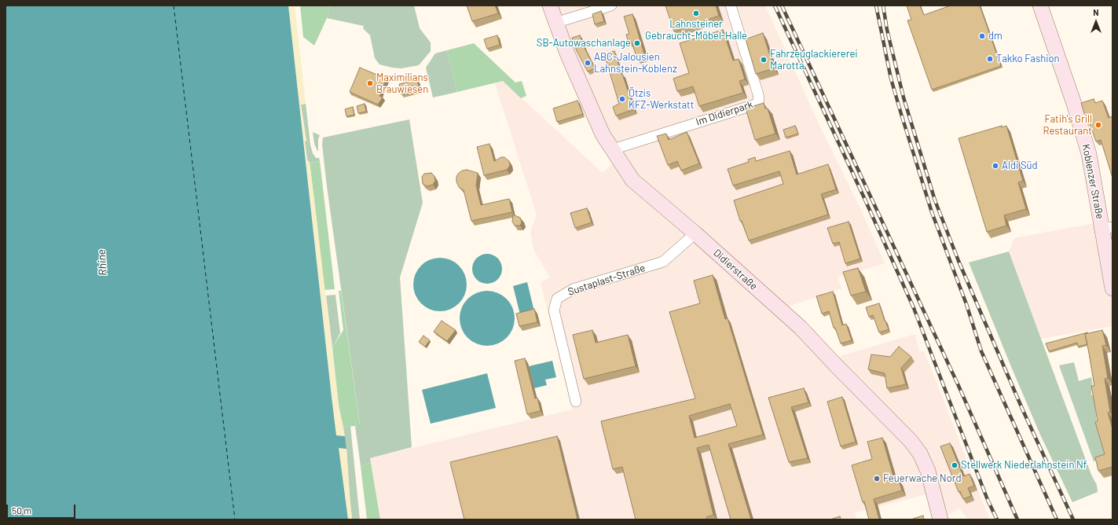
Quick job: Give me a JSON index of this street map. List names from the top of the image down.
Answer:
{
  "streets": {
    "street": [
      "Im Didierpark",
      "Koblenzer Straße",
      "Didierstraße",
      "Sustaplast-Straße"
    ]
  },
  "crossings": [
    ["Im Didierpark", "Didierstraße"],
    ["Didierstraße", "Sustaplast-Straße"]
  ],
  "water": ["Rhine"],
  "places": [
    "Lahnsteiner Gebraucht-Möbel-Halle",
    "dm",
    "SB-Autowaschanlage",
    "Takko Fashion",
    "Fahrzeuglackiererei Marotta",
    "ABC-Jalousien Lahnstein-Koblenz",
    "Maximilians Brauwiesen",
    "Ötzis KFZ-Werkstatt",
    "Fatih's Grill Restaurant",
    "Aldi Süd",
    "Stellwerk Niederlahnstein Nf",
    "Feuerwache Nord"
  ],
  "scale_bar": "50 m",
  "north": "top"
}
